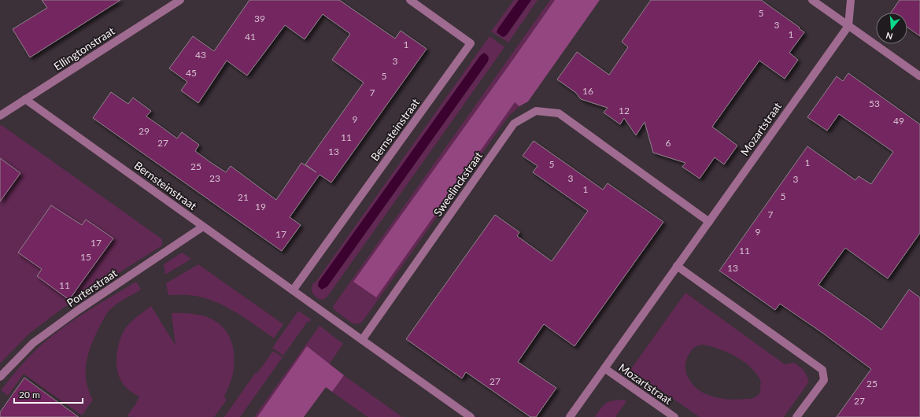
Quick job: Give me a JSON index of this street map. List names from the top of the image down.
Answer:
{
  "streets": {
    "street": [
      "Ellingtonstraat",
      "Mozartstraat",
      "Bernsteinstraat",
      "Sweelinckstraat",
      "Porterstraat"
    ]
  },
  "crossings": [
    ["Ellingtonstraat", "Bernsteinstraat"],
    ["Mozartstraat", "Sweelinckstraat"],
    ["Bernsteinstraat", "Sweelinckstraat"],
    ["Bernsteinstraat", "Porterstraat"]
  ],
  "house_numbers": [
    "5",
    "39",
    "3",
    "1",
    "41",
    "1",
    "43",
    "3",
    "45",
    "5",
    "16",
    "7",
    "53",
    "12",
    "9",
    "49",
    "29",
    "11",
    "27",
    "6",
    "13",
    "1",
    "5",
    "25",
    "23",
    "3",
    "3",
    "1",
    "5",
    "21",
    "19",
    "7",
    "9",
    "17",
    "17",
    "11",
    "15",
    "13",
    "11",
    "27",
    "25",
    "27"
  ],
  "scale_bar": "20 m",
  "north": "bottom"
}
